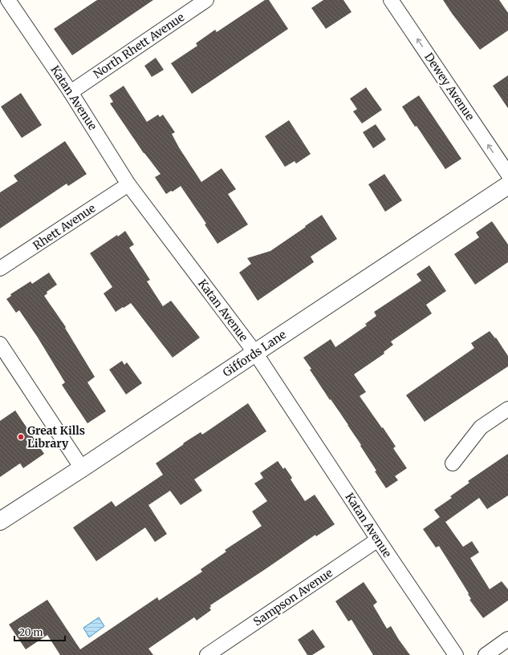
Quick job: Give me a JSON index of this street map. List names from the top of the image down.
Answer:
{
  "streets": {
    "street": [
      "North Rhett Avenue",
      "Dewey Avenue",
      "Katan Avenue",
      "Rhett Avenue",
      "Giffords Lane",
      "Sampson Avenue"
    ]
  },
  "crossings": [
    ["North Rhett Avenue", "Katan Avenue"],
    ["Katan Avenue", "Rhett Avenue"],
    ["Katan Avenue", "Giffords Lane"],
    ["Katan Avenue", "Sampson Avenue"]
  ],
  "one_way": ["Dewey Avenue"],
  "places": ["Great Kills Library"],
  "scale_bar": "20 m"
}
